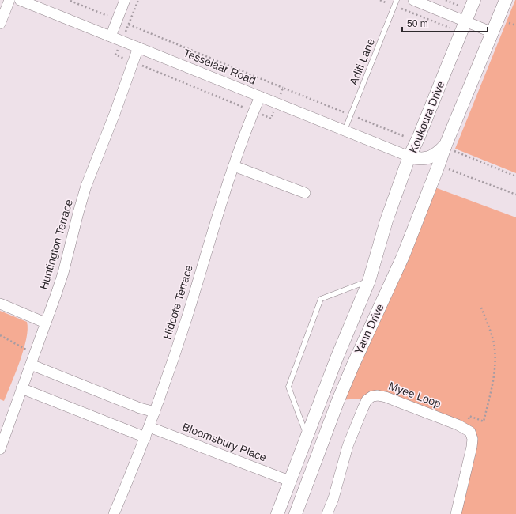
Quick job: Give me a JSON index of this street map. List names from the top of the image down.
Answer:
{
  "streets": {
    "street": [
      "Tesselaar Road",
      "Koukoura Drive",
      "Huntington Terrace",
      "Hidcote Terrace",
      "Yann Drive",
      "Myee Loop",
      "Bloomsbury Place"
    ],
    "lane": ["Aditi Lane"]
  },
  "crossings": [
    ["Aditi Lane", "Tesselaar Road"],
    ["Tesselaar Road", "Koukoura Drive"],
    ["Tesselaar Road", "Huntington Terrace"],
    ["Tesselaar Road", "Hidcote Terrace"],
    ["Tesselaar Road", "Yann Drive"],
    ["Koukoura Drive", "Yann Drive"],
    ["Hidcote Terrace", "Bloomsbury Place"],
    ["Yann Drive", "Bloomsbury Place"]
  ],
  "scale_bar": "50 m"
}
